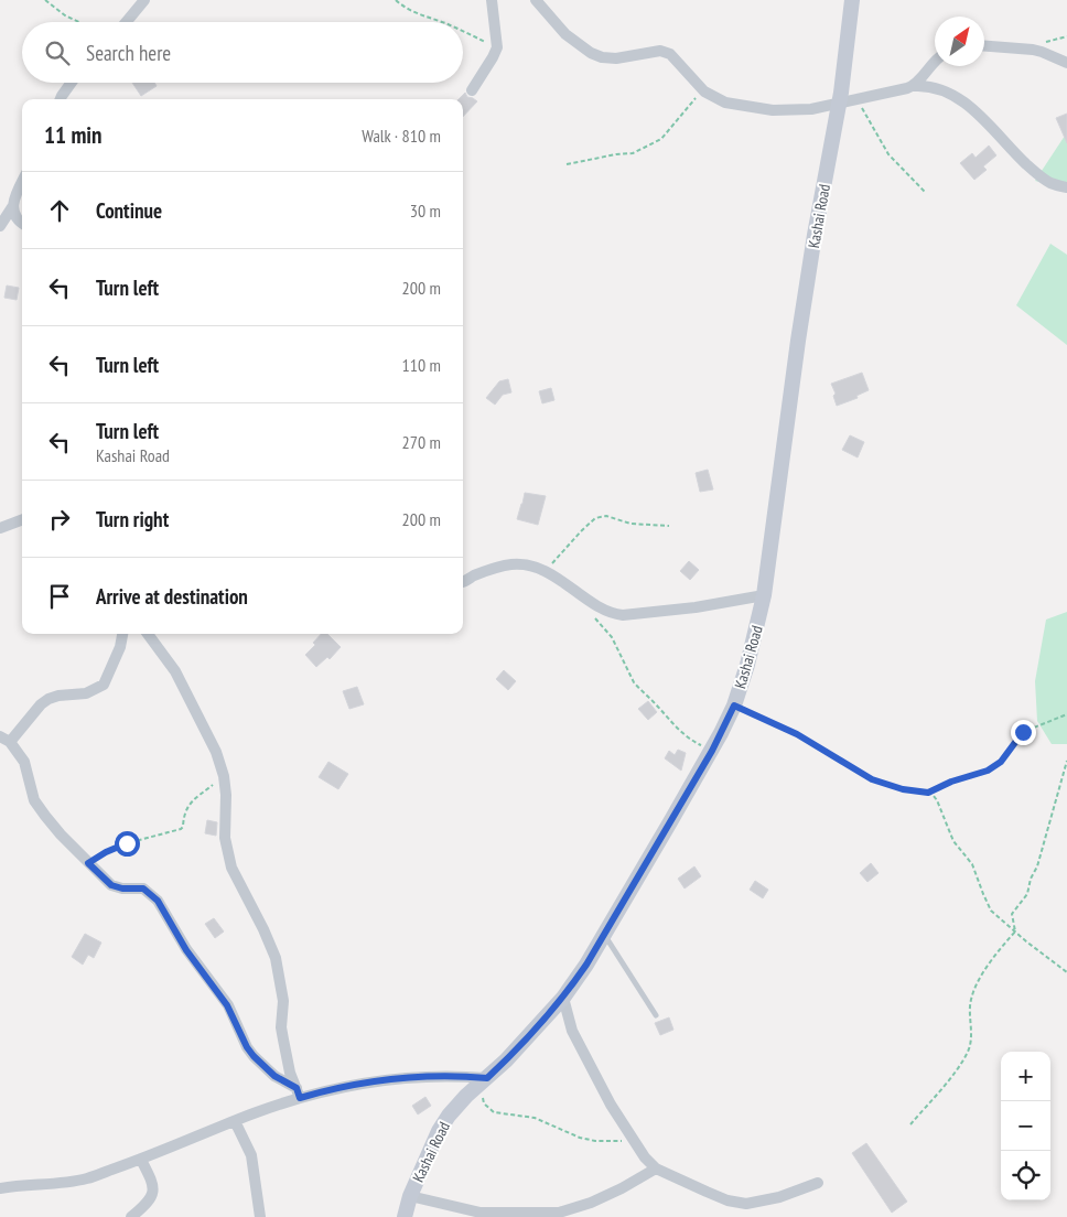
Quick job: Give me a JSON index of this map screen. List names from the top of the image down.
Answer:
{
  "streets": {
    "street": ["Kashai Road"]
  },
  "north": "top right",
  "page": {
    "search": "Search here",
    "heading": ["11 min", "Walk · 810 m"],
    "list": [
      ["Continue", "30 m"],
      ["Turn left", "200 m"],
      ["Turn left", "110 m"],
      ["Turn left", "Kashai Road", "270 m"],
      ["Turn right", "200 m"],
      "Arrive at destination"
    ],
    "map_buttons": ["+", "−"]
  }
}
